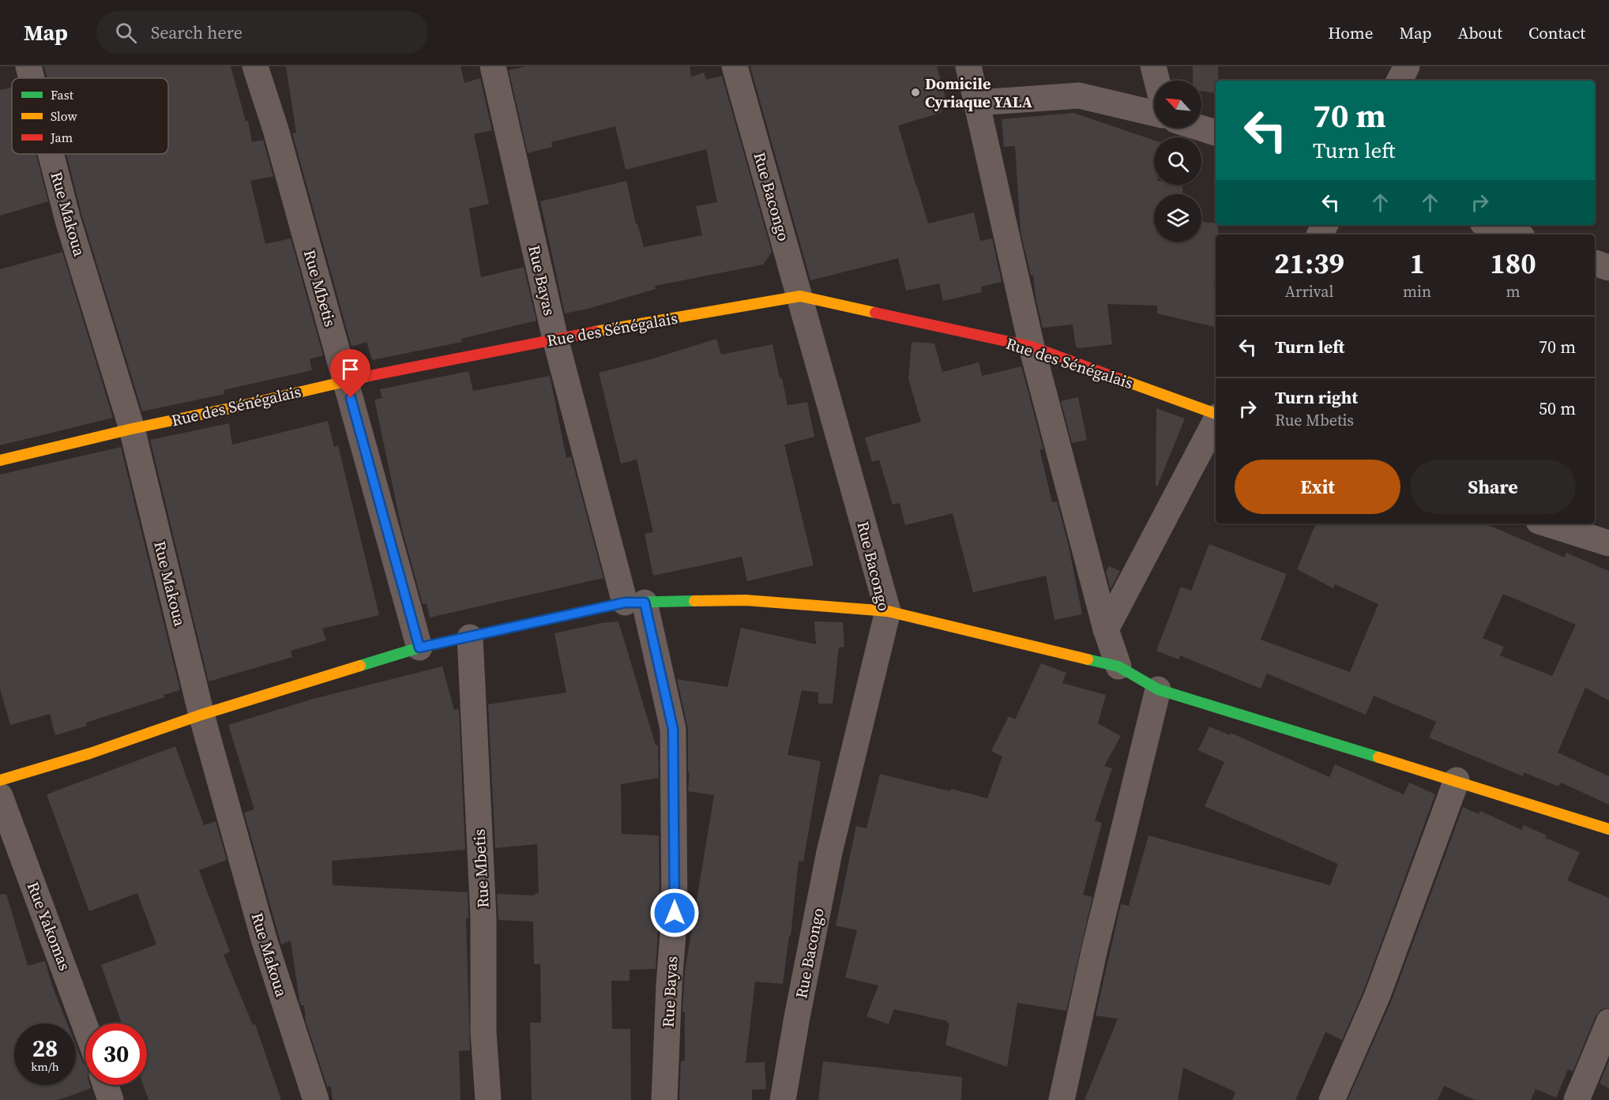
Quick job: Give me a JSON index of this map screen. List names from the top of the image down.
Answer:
{
  "streets": {
    "street": [
      "Rue Bacongo",
      "Rue Makoua",
      "Rue Bayas",
      "Rue Mbetis",
      "Rue des Sénégalais",
      "Rue Yakomas"
    ]
  },
  "crossings": [
    ["Rue Bacongo", "Rue des Sénégalais"],
    ["Rue Makoua", "Rue des Sénégalais"],
    ["Rue Bayas", "Rue des Sénégalais"],
    ["Rue Mbetis", "Rue des Sénégalais"]
  ],
  "places": ["Domicile Cyriaque YALA"],
  "legend": ["Fast", "Slow", "Jam"],
  "north": "top left",
  "page": {
    "header": "Map",
    "search": "Search here",
    "nav": [
      "Home",
      "Map",
      "About",
      "Contact"
    ],
    "turn": ["70 m", "Turn left"],
    "eta": [
      "21:39",
      "Arrival",
      "1",
      "min",
      "180",
      "m"
    ],
    "list": [
      {
        "name": "Turn left",
        "value": "70 m"
      },
      {
        "name": "Turn right",
        "note": "Rue Mbetis",
        "value": "50 m"
      }
    ],
    "buttons": ["Exit", "Share"],
    "speed": "28 km/h",
    "limit": "30"
  }
}
